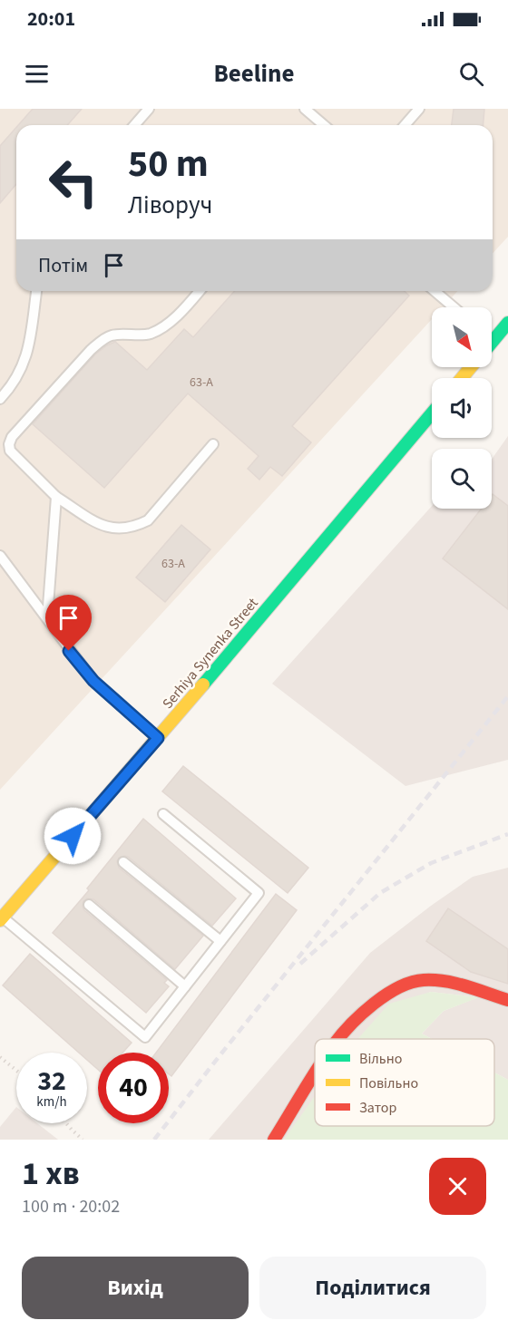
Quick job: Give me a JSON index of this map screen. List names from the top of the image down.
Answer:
{
  "streets": {
    "street": ["Serhiya Synenka Street"]
  },
  "house_numbers": ["63-А", "63-А"],
  "legend": ["Вільно", "Повільно", "Затор"],
  "north": "bottom right",
  "page": {
    "status": "20:01",
    "header": "Beeline",
    "turn": ["50 m", "Ліворуч"],
    "then": "Потім",
    "speed": "32 km/h",
    "limit": "40",
    "heading": ["1 хв", "100 m · 20:02"],
    "buttons": ["Вихід", "Поділитися"]
  }
}
